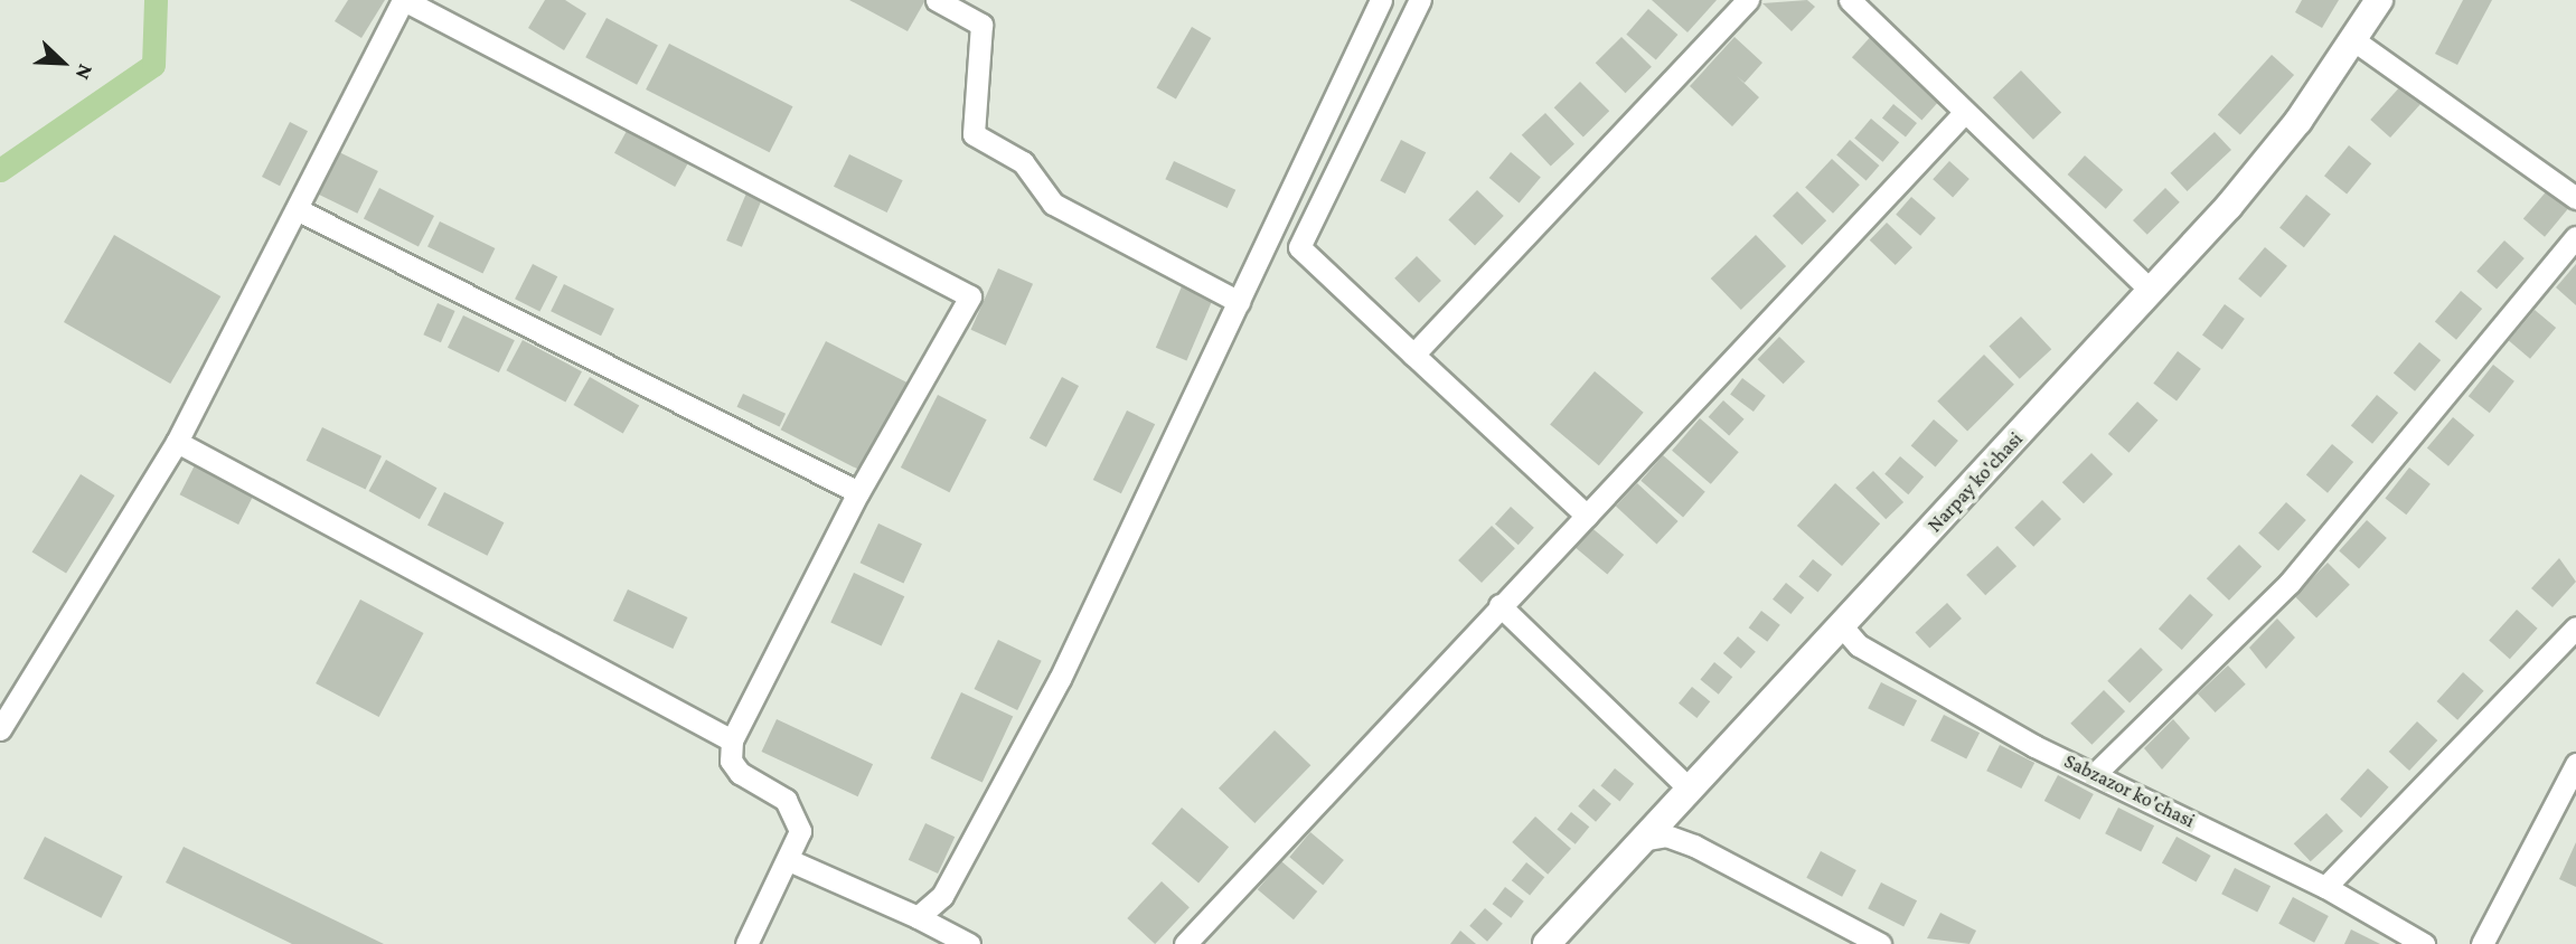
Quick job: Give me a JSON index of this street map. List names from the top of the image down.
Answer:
{
  "streets": {
    "street": ["Narpay ko'chasi", "Sabzazor ko'chasi"]
  },
  "crossings": [
    ["Narpay ko'chasi", "Sabzazor ko'chasi"]
  ],
  "north": "bottom right"
}
